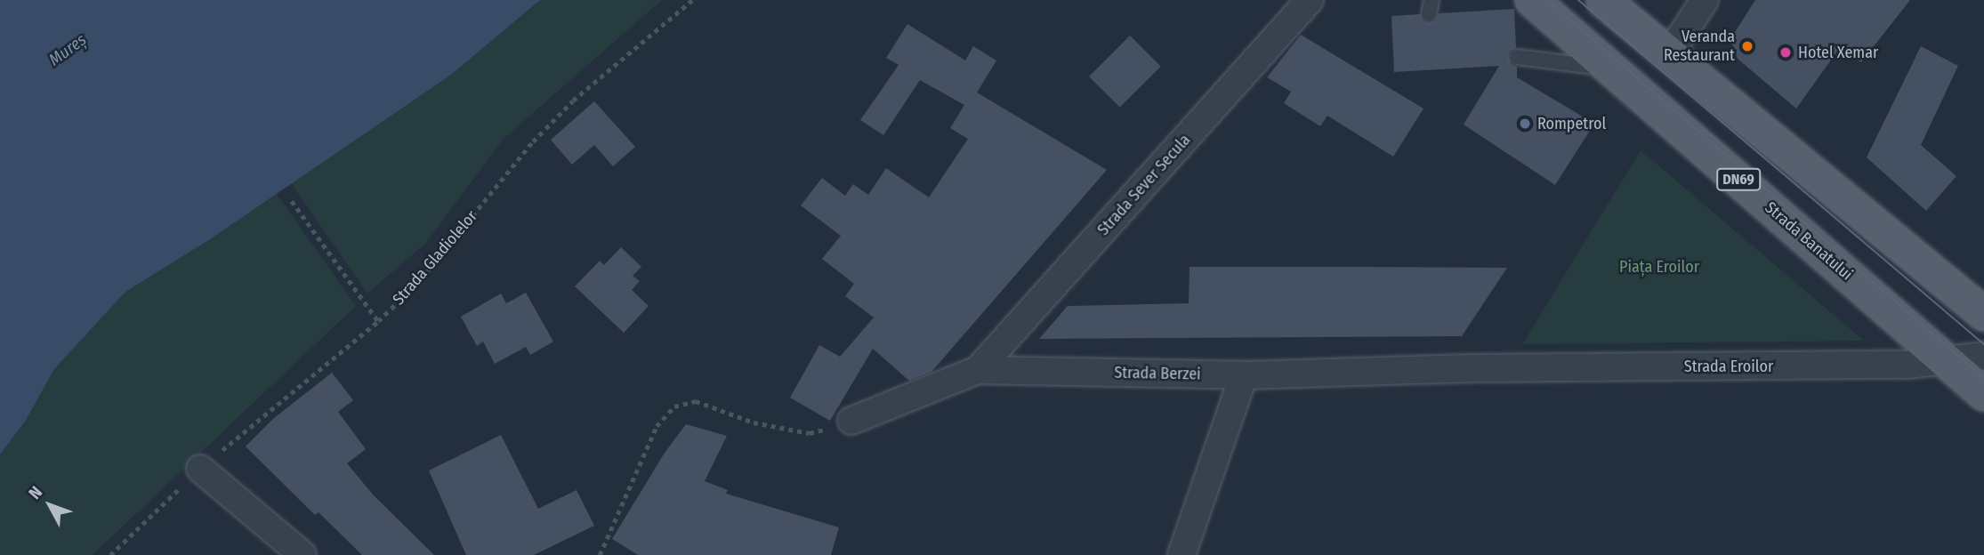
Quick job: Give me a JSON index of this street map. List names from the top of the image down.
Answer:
{
  "streets": {
    "main road": ["DN69", "Strada Banatului"],
    "street": ["Strada Sever Secula", "Strada Eroilor", "Strada Berzei"],
    "path": ["Strada Gladiolelor"]
  },
  "crossings": [
    ["DN69", "Strada Banatului"],
    ["DN69", "Strada Eroilor"],
    ["Strada Sever Secula", "Strada Berzei"],
    ["Strada Banatului", "Strada Eroilor"],
    ["Strada Eroilor", "Strada Berzei"]
  ],
  "water": ["Mureș"],
  "parks": ["Piața Eroilor"],
  "places": ["Veranda Restaurant", "Hotel Xemar", "Rompetrol"],
  "north": "top left"
}
